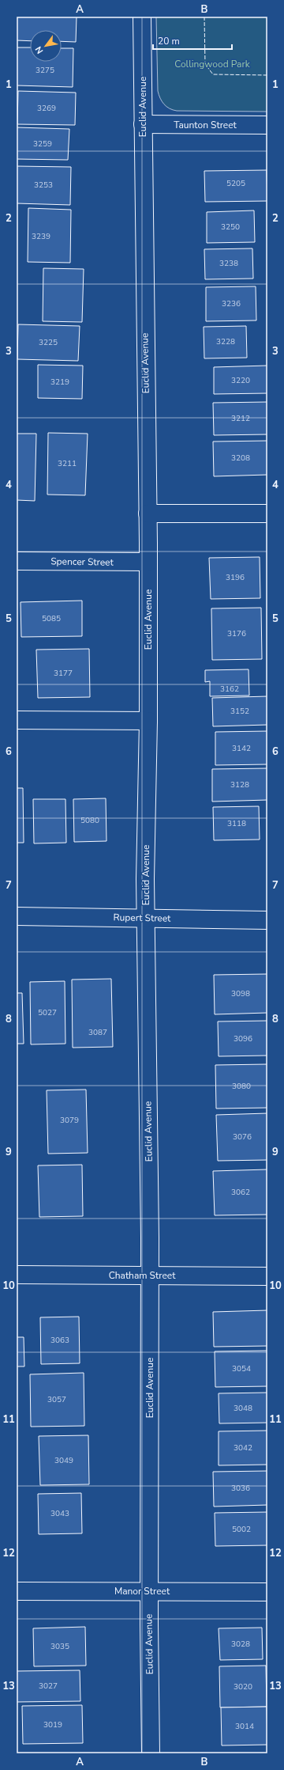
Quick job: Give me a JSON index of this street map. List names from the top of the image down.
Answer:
{
  "streets": {
    "street": [
      "Euclid Avenue",
      "Taunton Street",
      "Spencer Street",
      "Rupert Street",
      "Chatham Street",
      "Manor Street"
    ]
  },
  "crossings": [
    ["Euclid Avenue", "Taunton Street"],
    ["Euclid Avenue", "Spencer Street"],
    ["Euclid Avenue", "Rupert Street"],
    ["Euclid Avenue", "Chatham Street"],
    ["Euclid Avenue", "Manor Street"]
  ],
  "parks": ["Collingwood Park"],
  "house_numbers": [
    "3275",
    "3269",
    "3259",
    "5205",
    "3253",
    "3250",
    "3239",
    "3238",
    "3236",
    "3228",
    "3225",
    "3220",
    "3219",
    "3212",
    "3208",
    "3211",
    "3196",
    "5085",
    "3176",
    "3177",
    "3162",
    "3152",
    "3142",
    "3128",
    "5080",
    "3118",
    "3098",
    "5027",
    "3087",
    "3096",
    "3080",
    "3079",
    "3076",
    "3062",
    "3063",
    "3054",
    "3057",
    "3048",
    "3042",
    "3049",
    "3036",
    "3043",
    "5002",
    "3028",
    "3035",
    "3027",
    "3020",
    "3019",
    "3014"
  ],
  "scale_bar": "20 m",
  "north": "bottom left",
  "grid": {
    "columns": ["A", "B"],
    "rows": [
      "1",
      "2",
      "3",
      "4",
      "5",
      "6",
      "7",
      "8",
      "9",
      "10",
      "11",
      "12",
      "13"
    ]
  }
}
